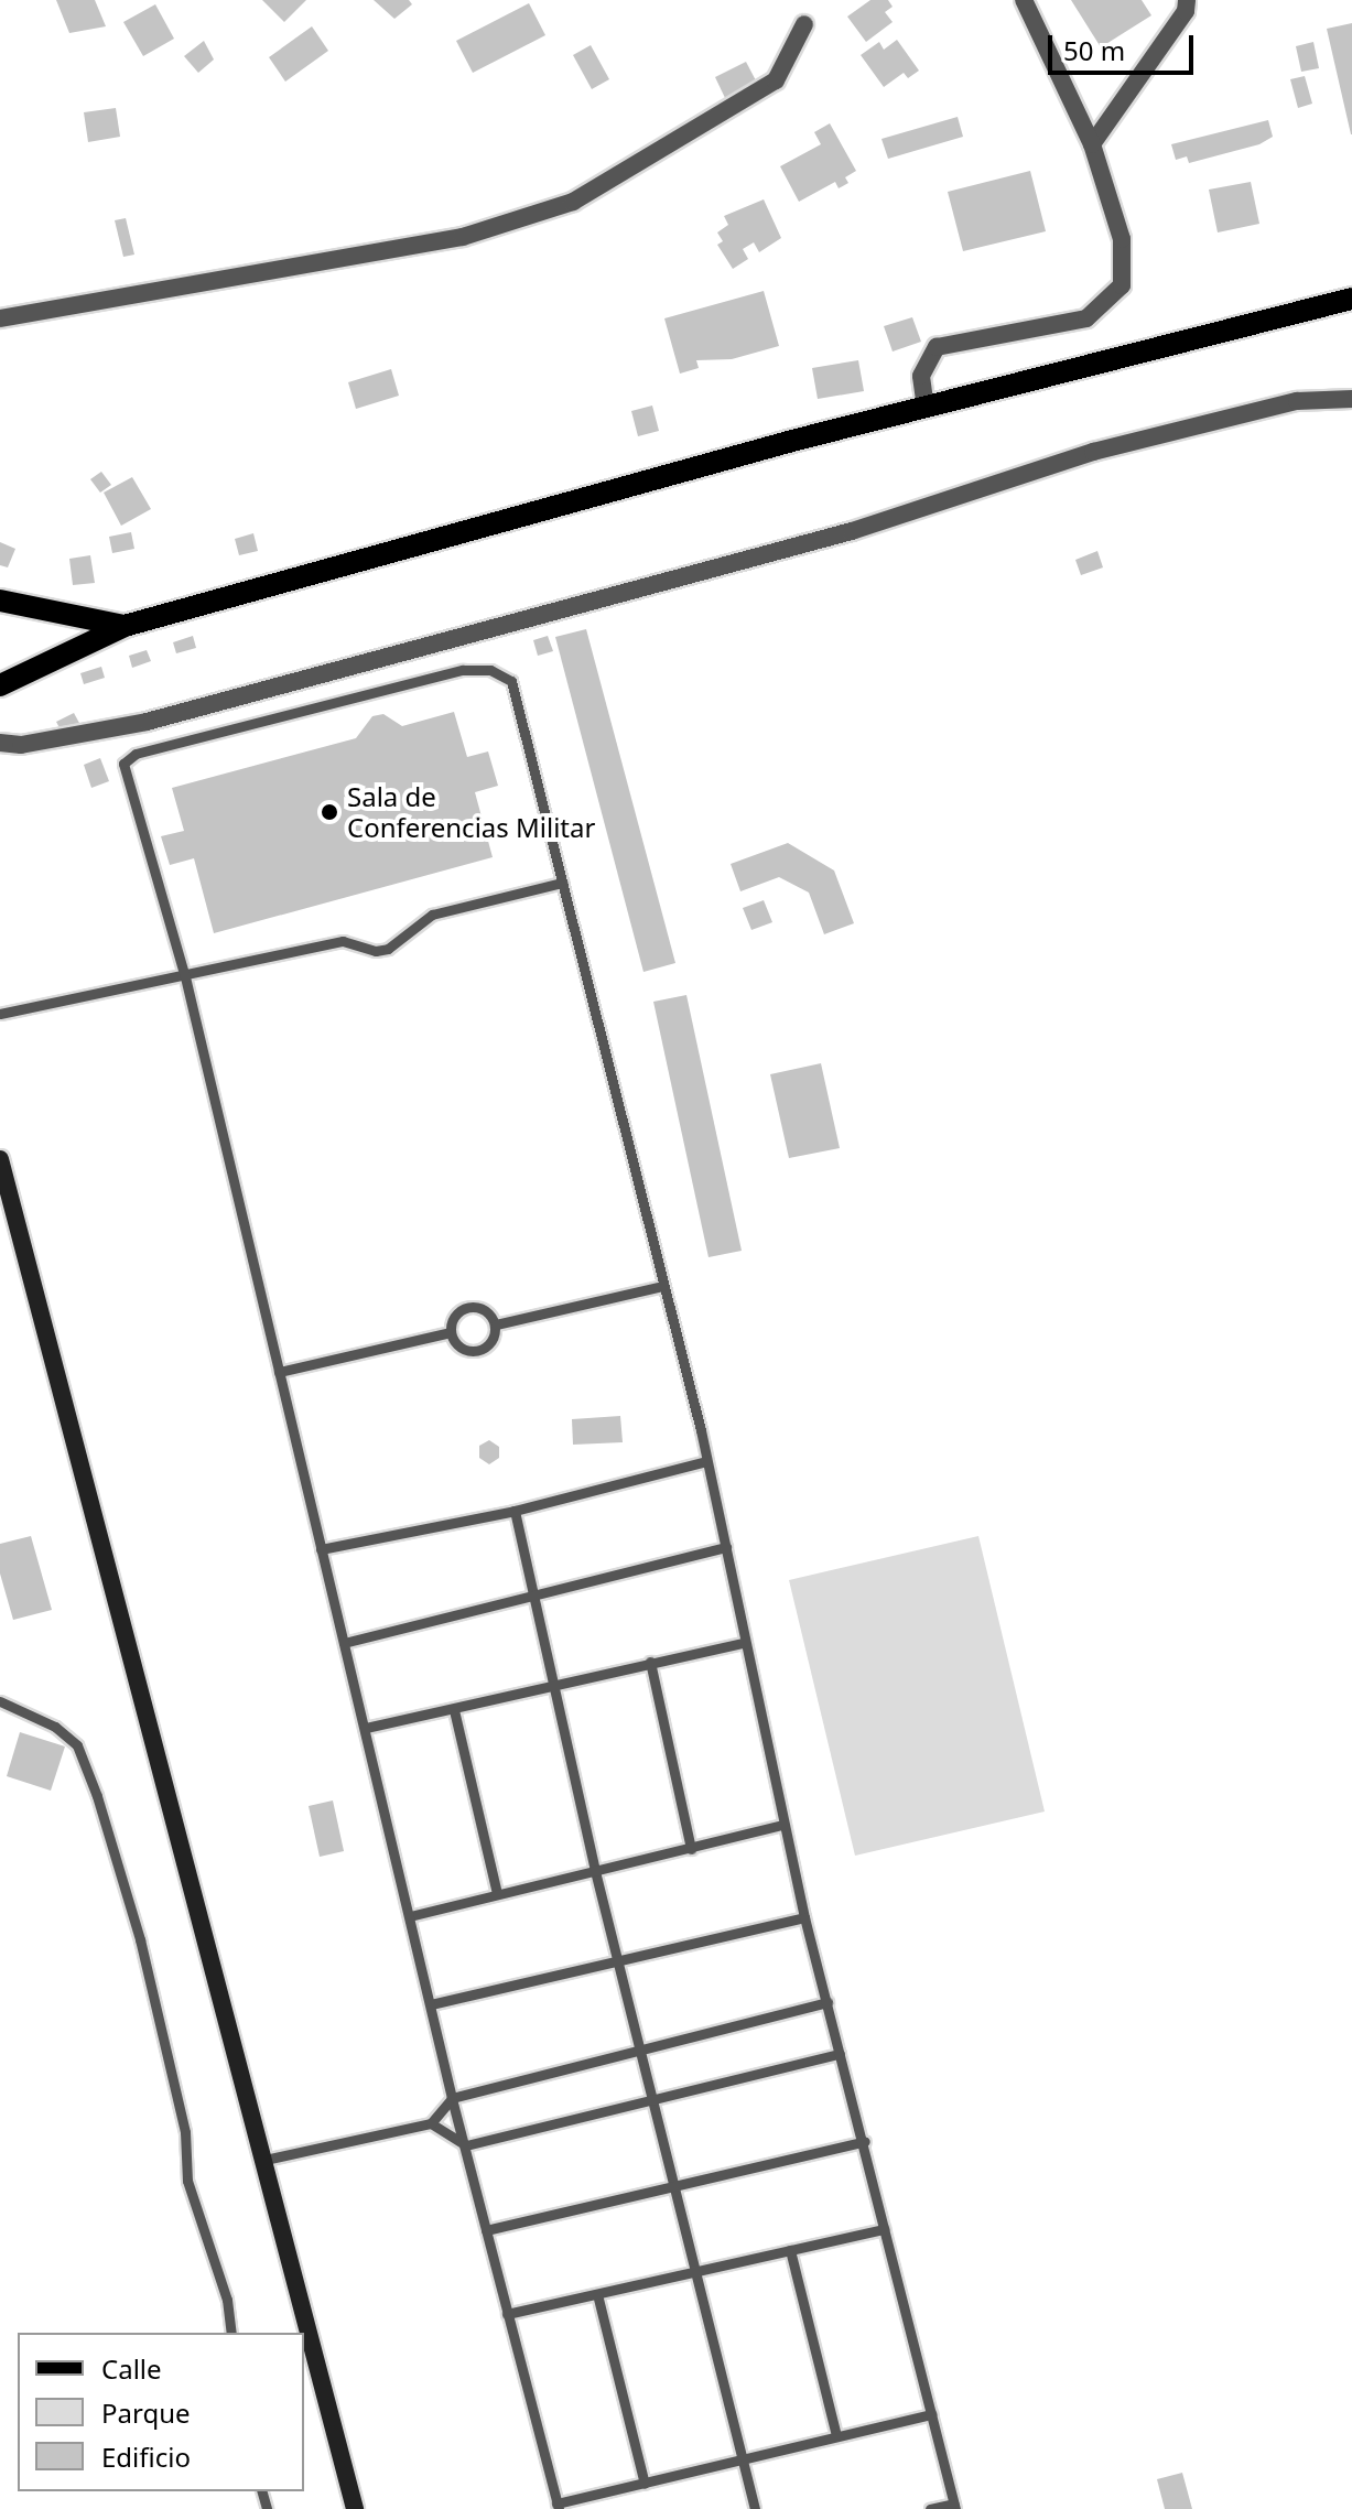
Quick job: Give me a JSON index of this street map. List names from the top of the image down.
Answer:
{
  "places": ["Sala de Conferencias Militar"],
  "legend": ["Calle", "Parque", "Edificio"],
  "scale_bar": "50 m"
}
